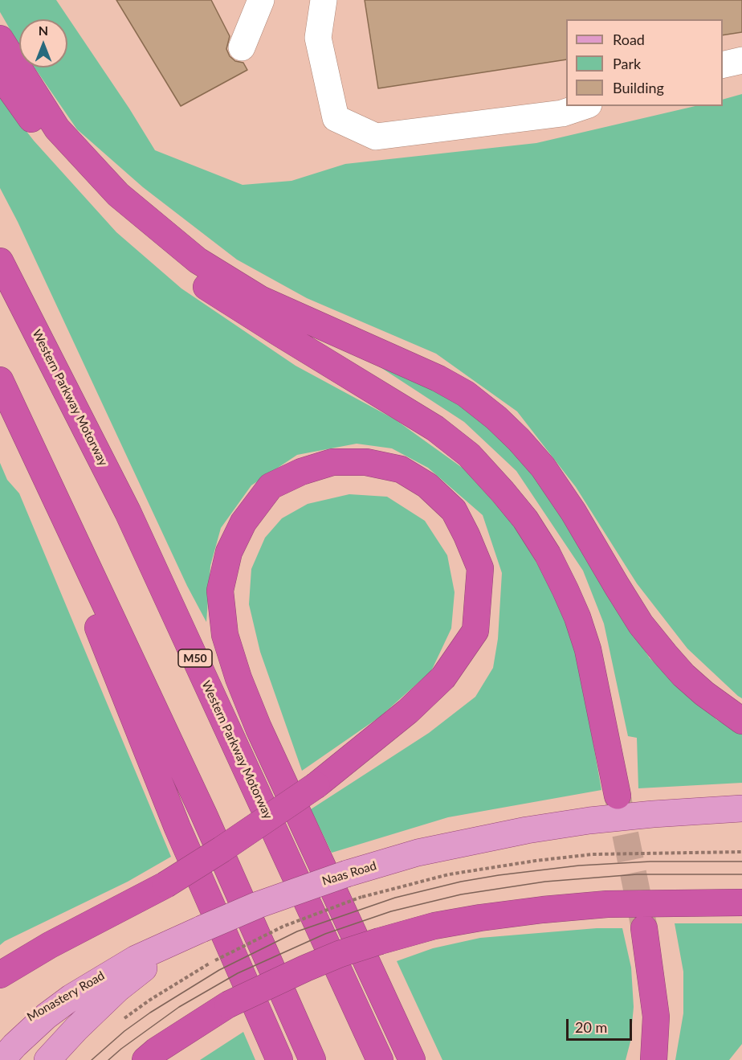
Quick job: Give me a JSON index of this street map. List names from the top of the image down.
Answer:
{
  "streets": {
    "highway": ["Western Parkway Motorway", "M50"],
    "main road": ["Naas Road", "Monastery Road"]
  },
  "crossings": [
    ["Naas Road", "Monastery Road"]
  ],
  "legend": ["Road", "Park", "Building"],
  "scale_bar": "20 m",
  "north": "top"
}
